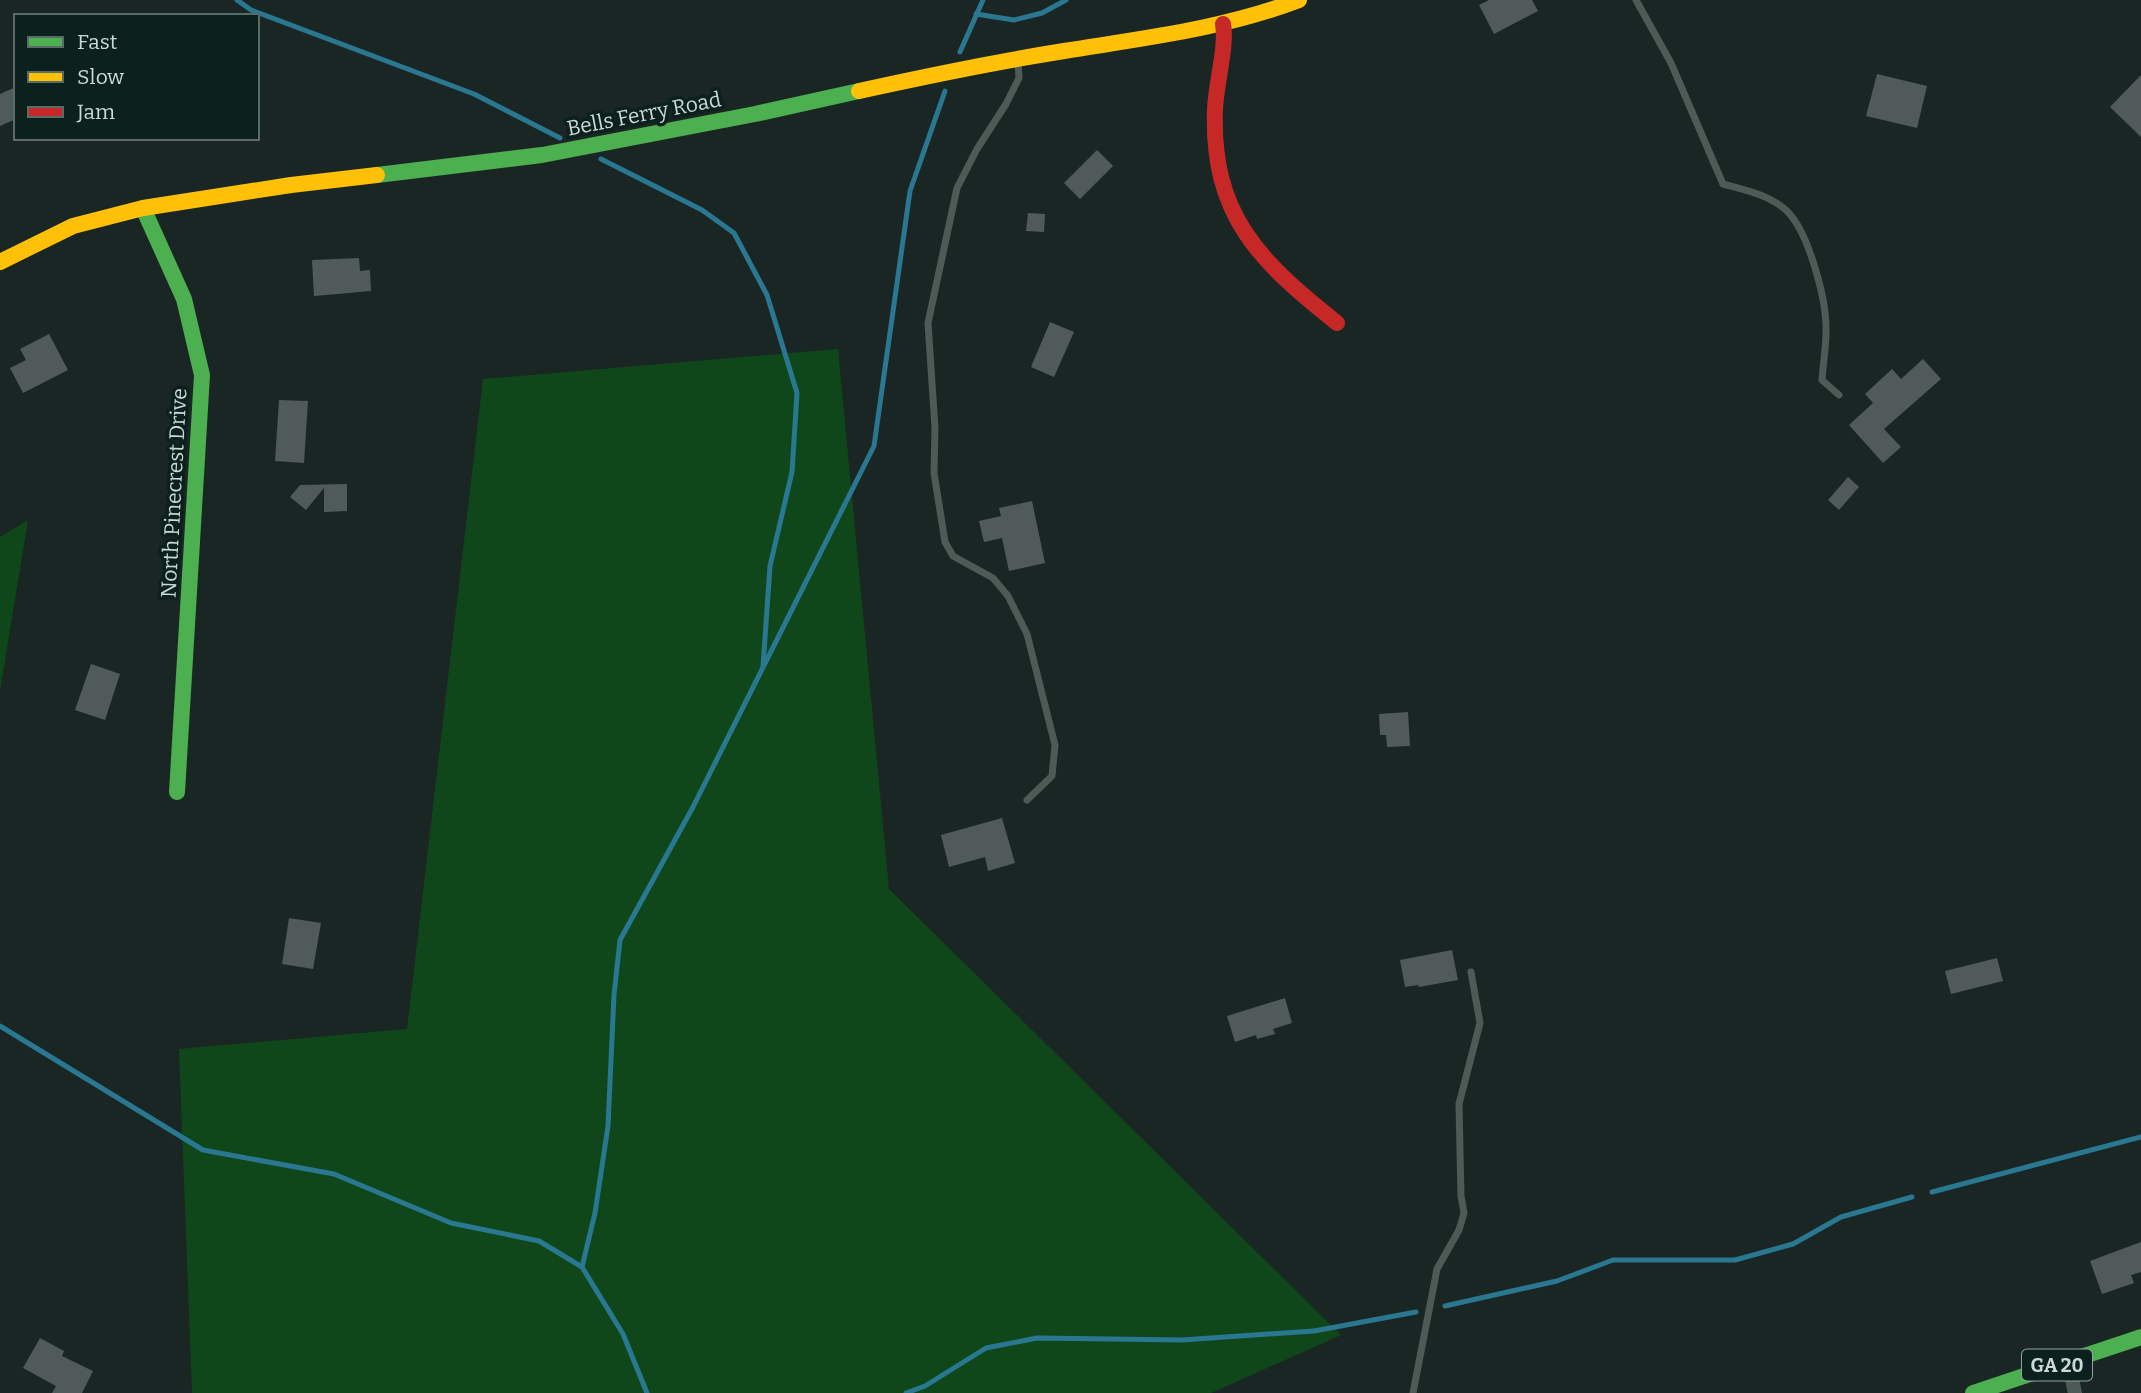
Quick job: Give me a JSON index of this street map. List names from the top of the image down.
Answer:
{
  "streets": {
    "main road": ["Bells Ferry Road", "North Pinecrest Drive", "GA 20"]
  },
  "crossings": [
    ["Bells Ferry Road", "North Pinecrest Drive"]
  ],
  "legend": ["Fast", "Slow", "Jam"]
}
